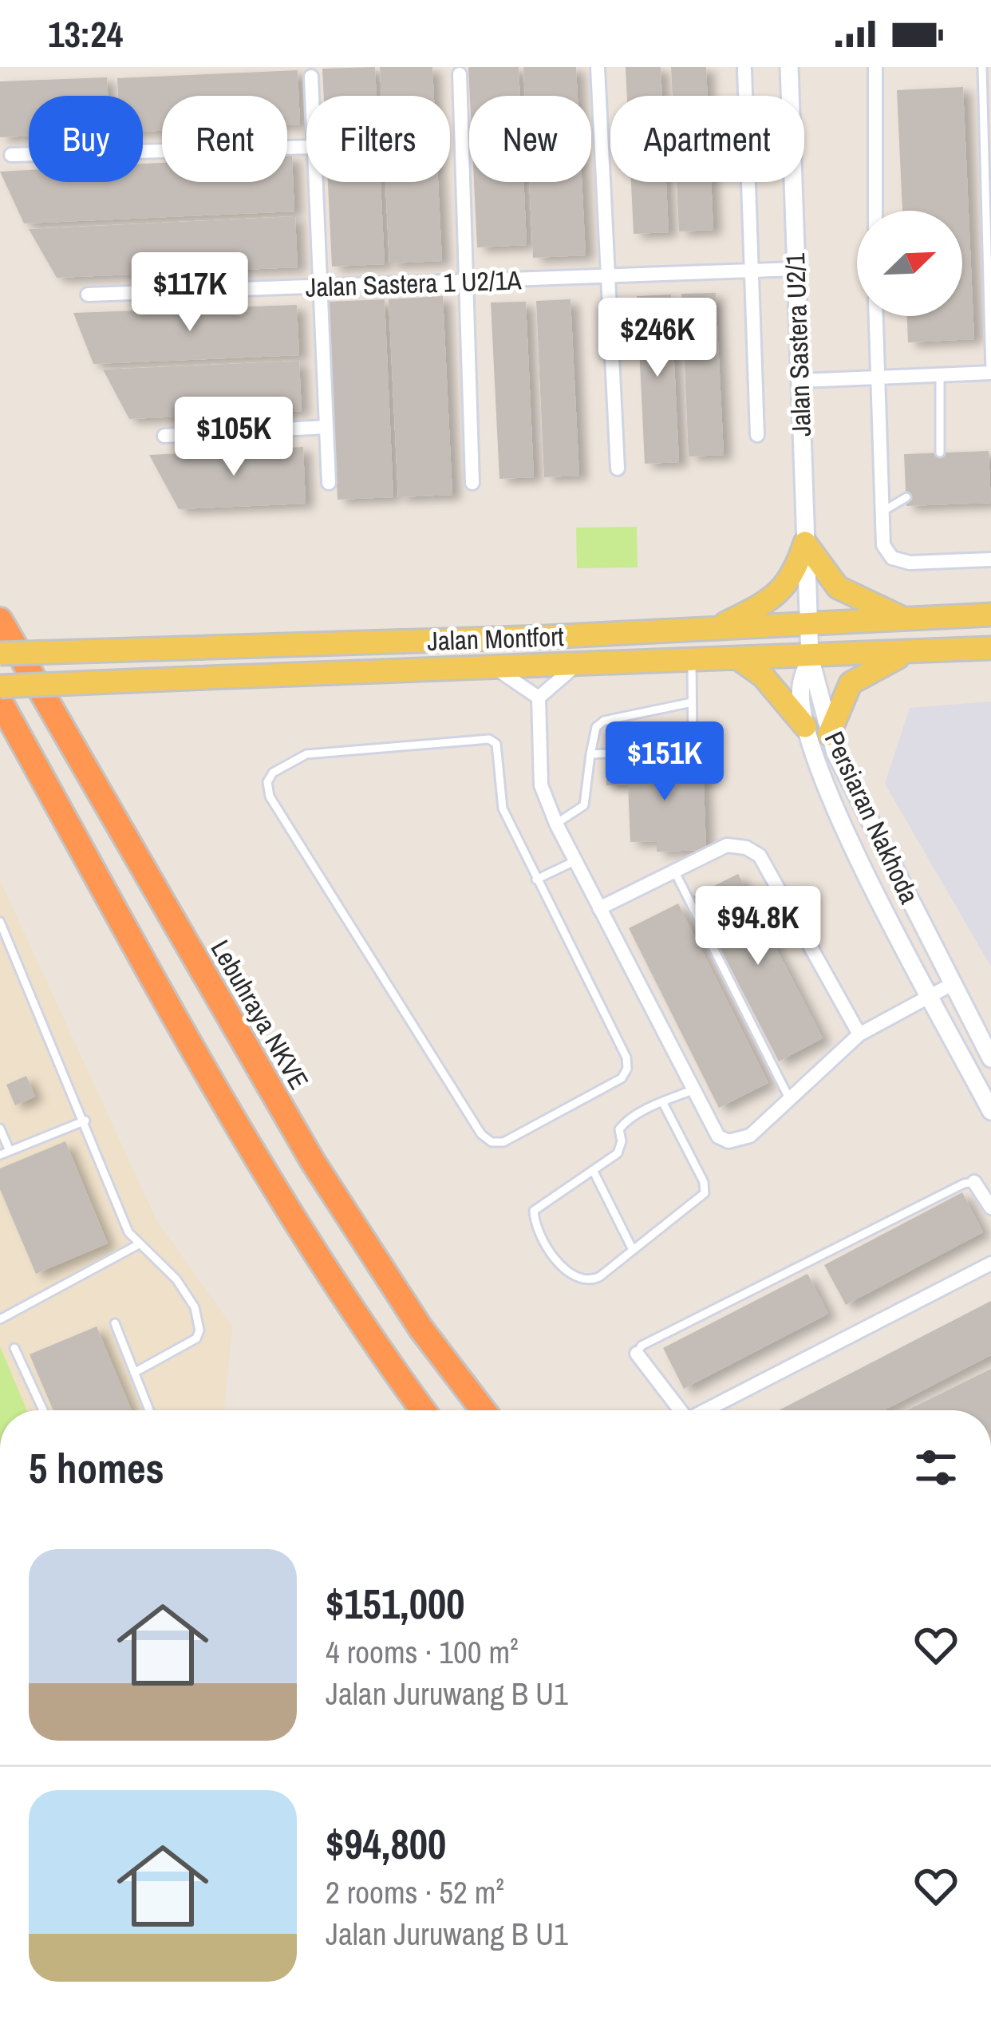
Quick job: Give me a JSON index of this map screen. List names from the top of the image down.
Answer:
{
  "streets": {
    "highway": ["Lebuhraya NKVE"],
    "main road": ["Jalan Montfort"],
    "street": ["Jalan Sastera 1 U2/1A", "Jalan Sastera U2/1", "Persiaran Nakhoda"]
  },
  "crossings": [
    ["Jalan Sastera 1 U2/1A", "Jalan Sastera U2/1"],
    ["Jalan Sastera U2/1", "Jalan Montfort"],
    ["Jalan Sastera U2/1", "Persiaran Nakhoda"],
    ["Jalan Montfort", "Persiaran Nakhoda"]
  ],
  "north": "top right",
  "page": {
    "status": "13:24",
    "chip": [
      "Buy",
      "Rent",
      "Filters",
      "New",
      "Apartment"
    ],
    "price": [
      "$117K",
      "$246K",
      "$105K",
      "$151K",
      "$94.8K"
    ],
    "heading": "5 homes",
    "list": [
      {
        "name": "$151,000",
        "note": "4 rooms · 100 m² · Jalan Juruwang B U1"
      },
      {
        "name": "$94,800",
        "note": "2 rooms · 52 m² · Jalan Juruwang B U1"
      }
    ]
  }
}
